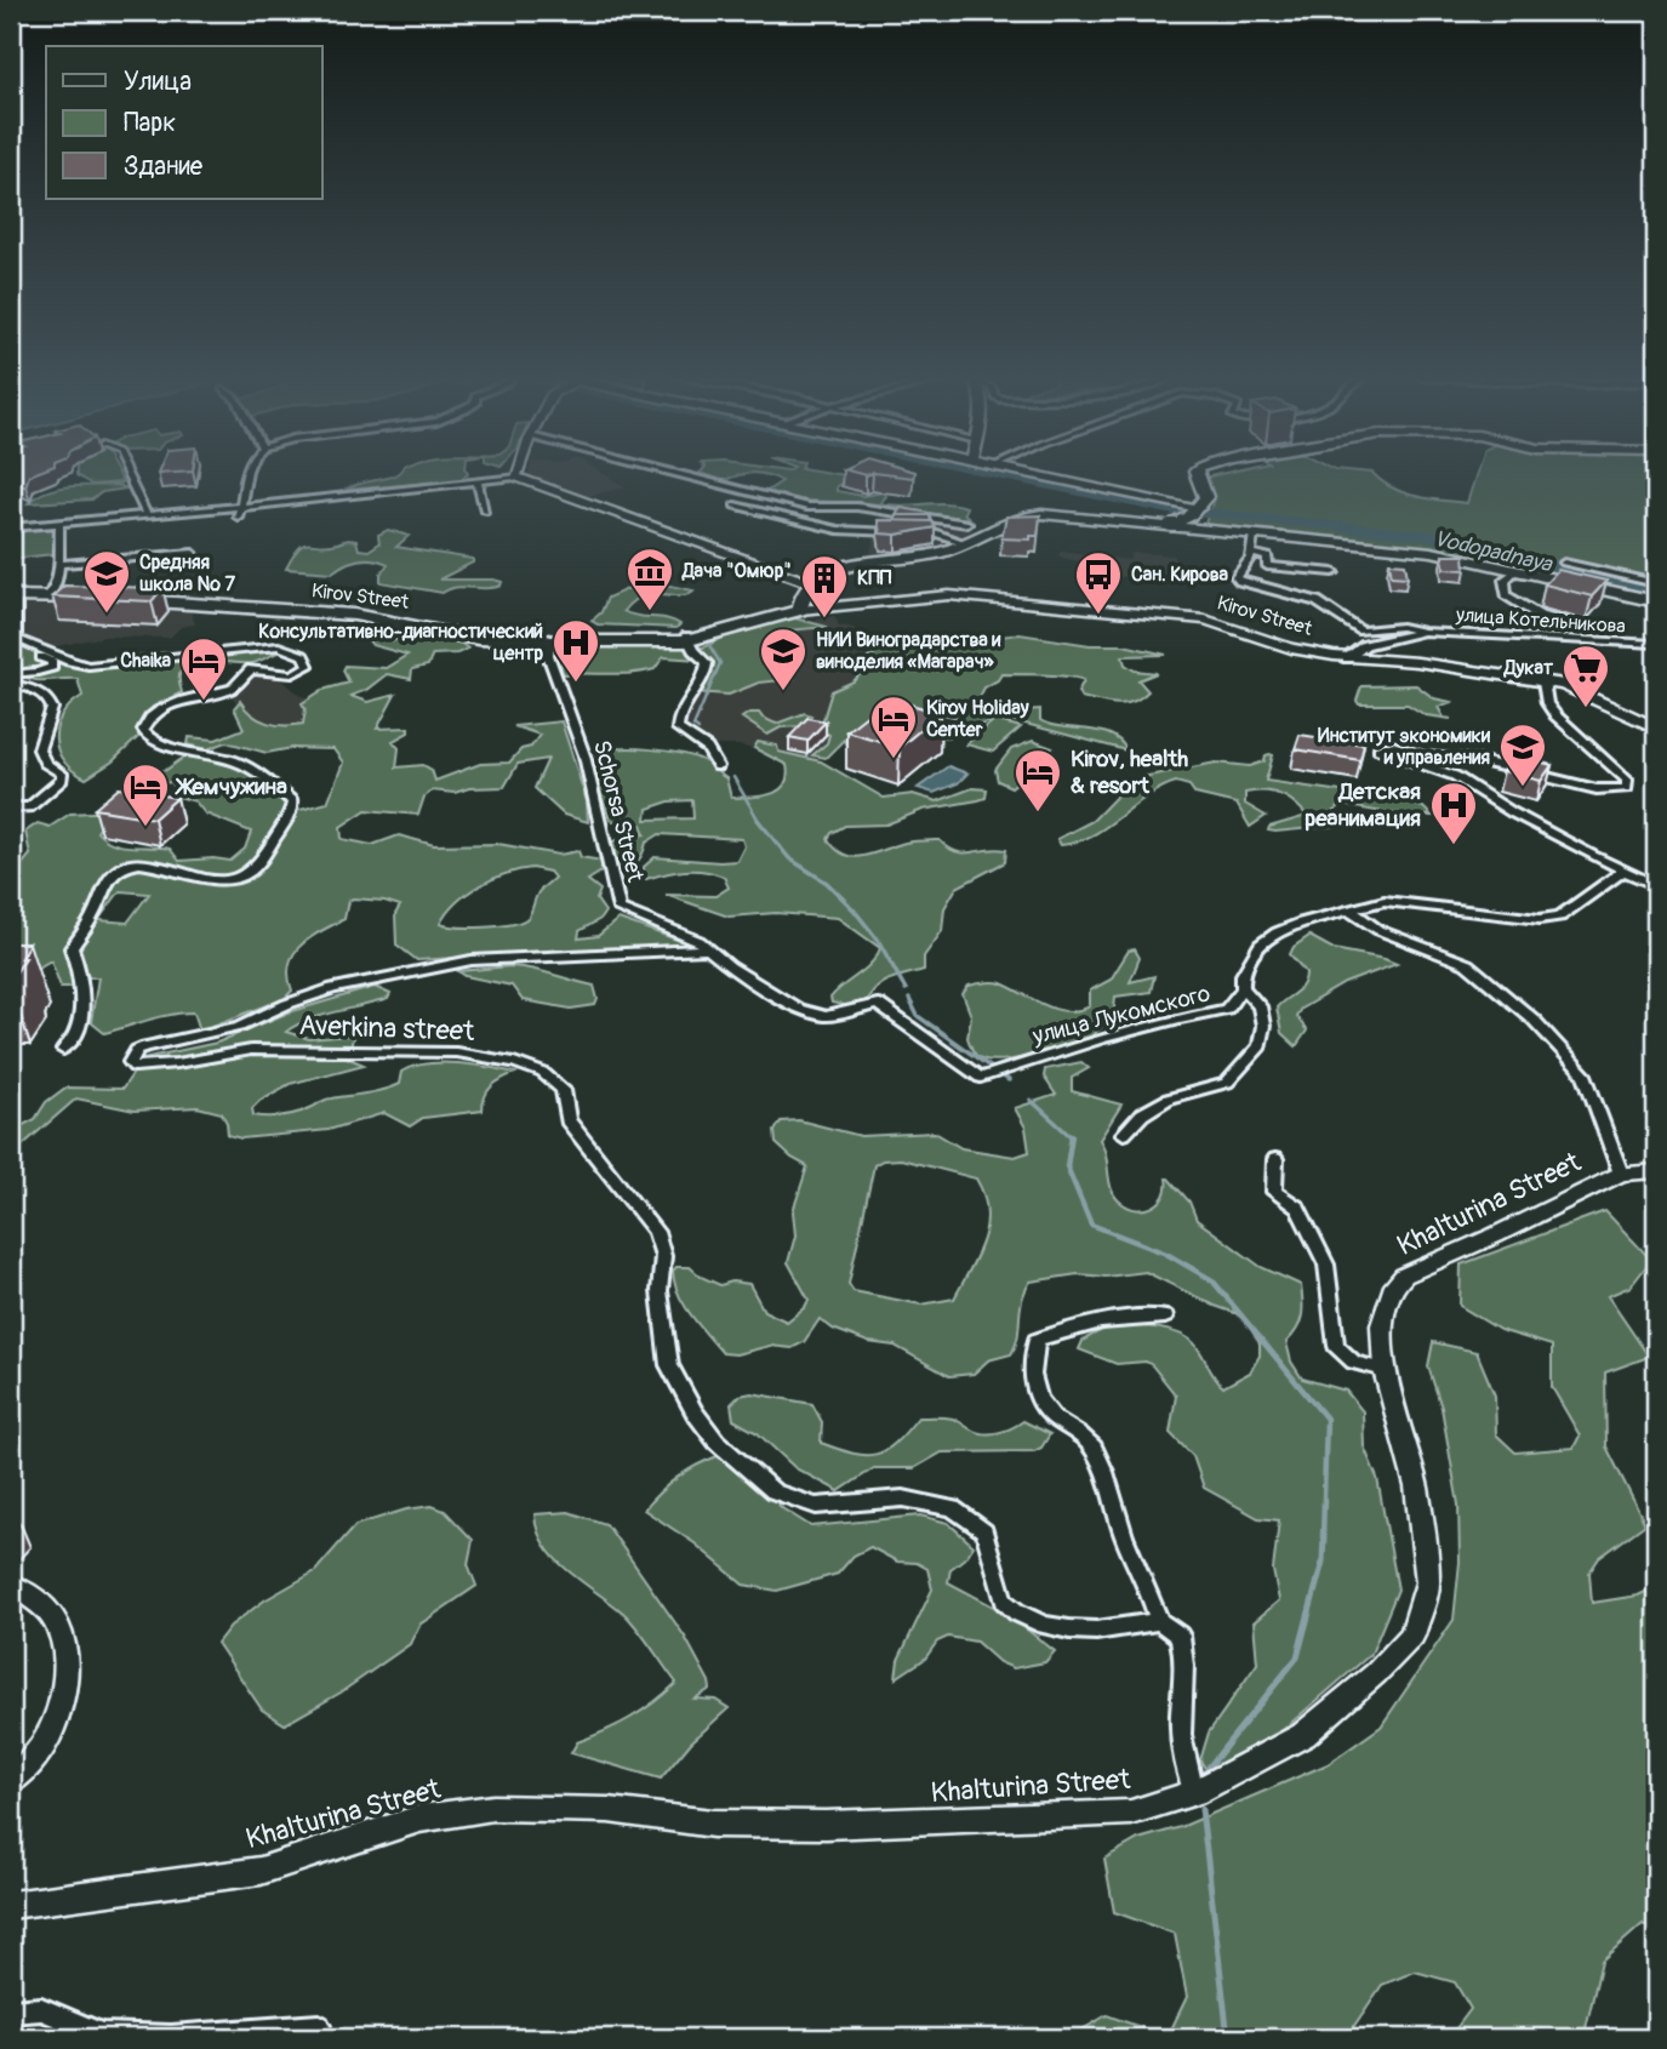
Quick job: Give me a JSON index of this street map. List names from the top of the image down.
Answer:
{
  "streets": {
    "main road": ["Kirov Street"],
    "street": [
      "улица Котельникова",
      "Schorsa Street",
      "улица Лукомского",
      "Averkina street",
      "Khalturina Street"
    ]
  },
  "crossings": [
    ["Kirov Street", "Schorsa Street"],
    ["Schorsa Street", "улица Лукомского"],
    ["Schorsa Street", "Averkina street"]
  ],
  "water": ["Vodopadnaya"],
  "places": {
    "museum": ["Дача \"Омюр\""],
    "school or university": ["Средняя школа № 7", "НИИ Виноградарства и виноделия «Магарач»", "Институт экономики и управления"],
    "bus stop": ["Сан. Кирова"],
    "building": ["КПП"],
    "hospital": ["Консультативно-диагностический центр", "Детская реанимация"],
    "hotel": [
      "Chaika",
      "Kirov Holiday Center",
      "Kirov, health & resort",
      "Жемчужина"
    ],
    "supermarket": ["Дукат"]
  },
  "legend": ["Улица", "Парк", "Здание"]
}
